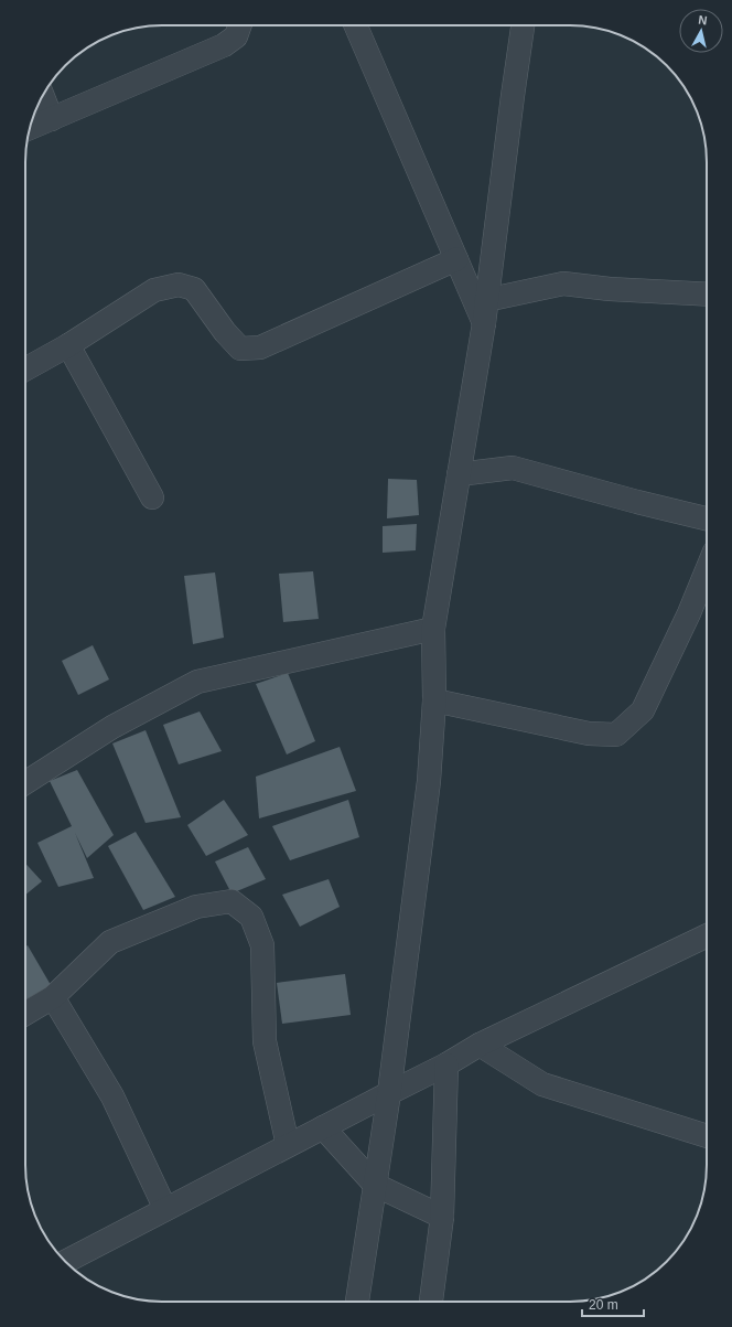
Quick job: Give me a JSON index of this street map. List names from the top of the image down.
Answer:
{
  "scale_bar": "20 m",
  "north": "top"
}
